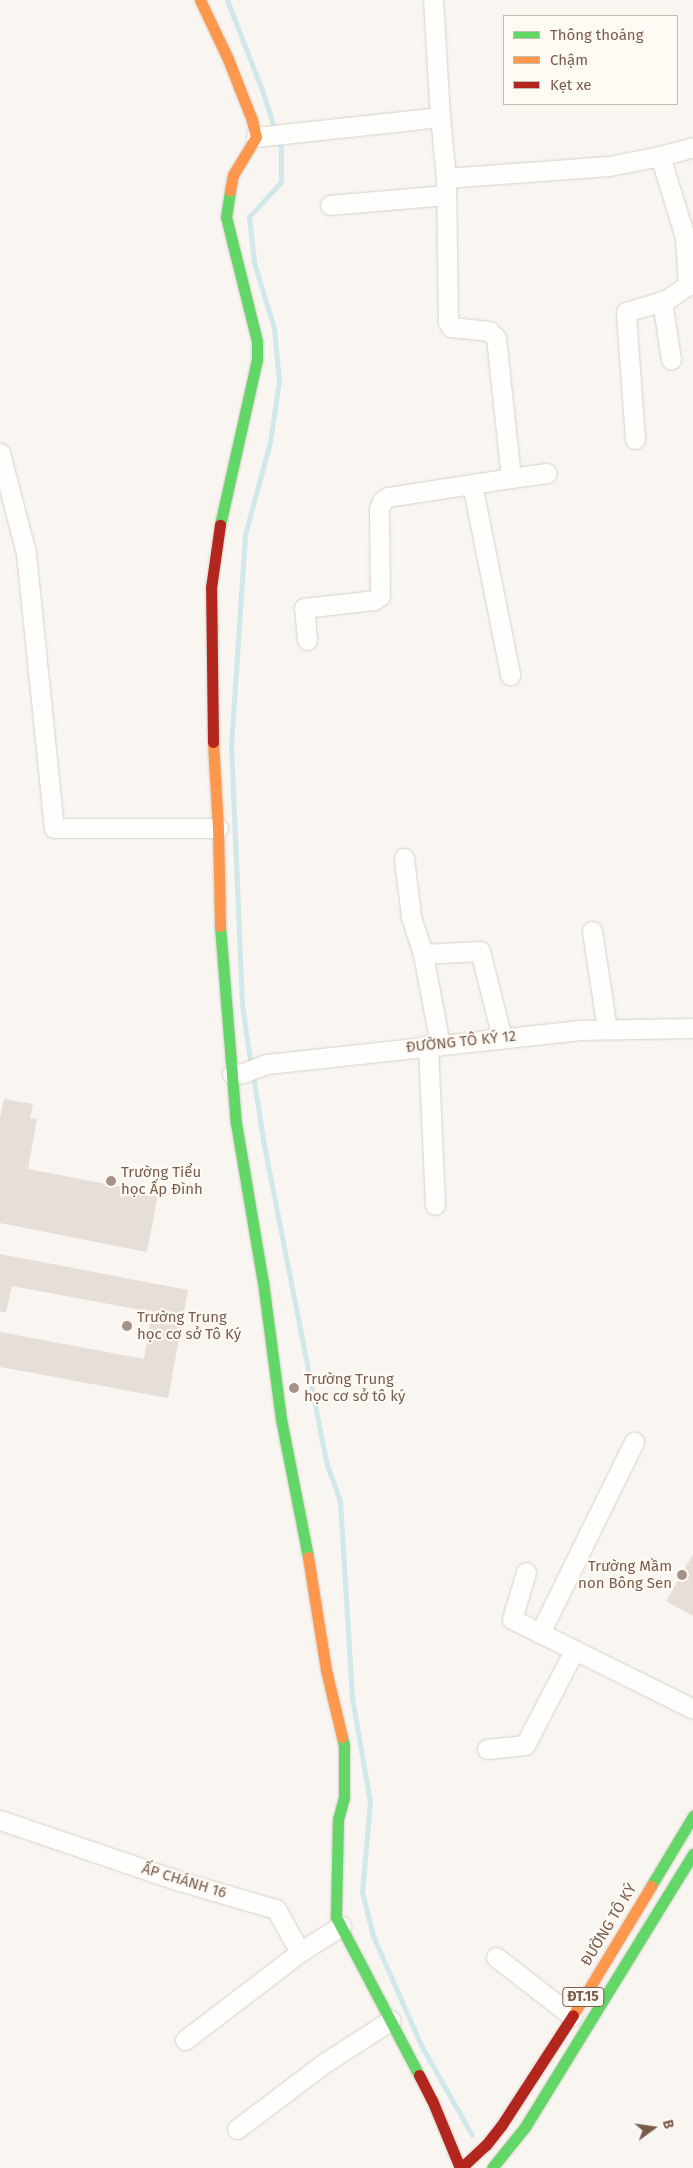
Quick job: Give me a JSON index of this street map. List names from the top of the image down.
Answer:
{
  "streets": {
    "street": [
      "ĐƯỜNG TÔ KÝ 12",
      "ẤP CHÁNH 16",
      "ĐƯỜNG TÔ KÝ",
      "ĐT.15"
    ]
  },
  "places": [
    "Trường Tiểu học Ấp Đình",
    "Trường Trung học cơ sở Tô Ký",
    "Trường Trung học cơ sở tô ký",
    "Trường Mầm non Bông Sen"
  ],
  "legend": ["Thông thoáng", "Chậm", "Kẹt xe"],
  "north": "right"
}
